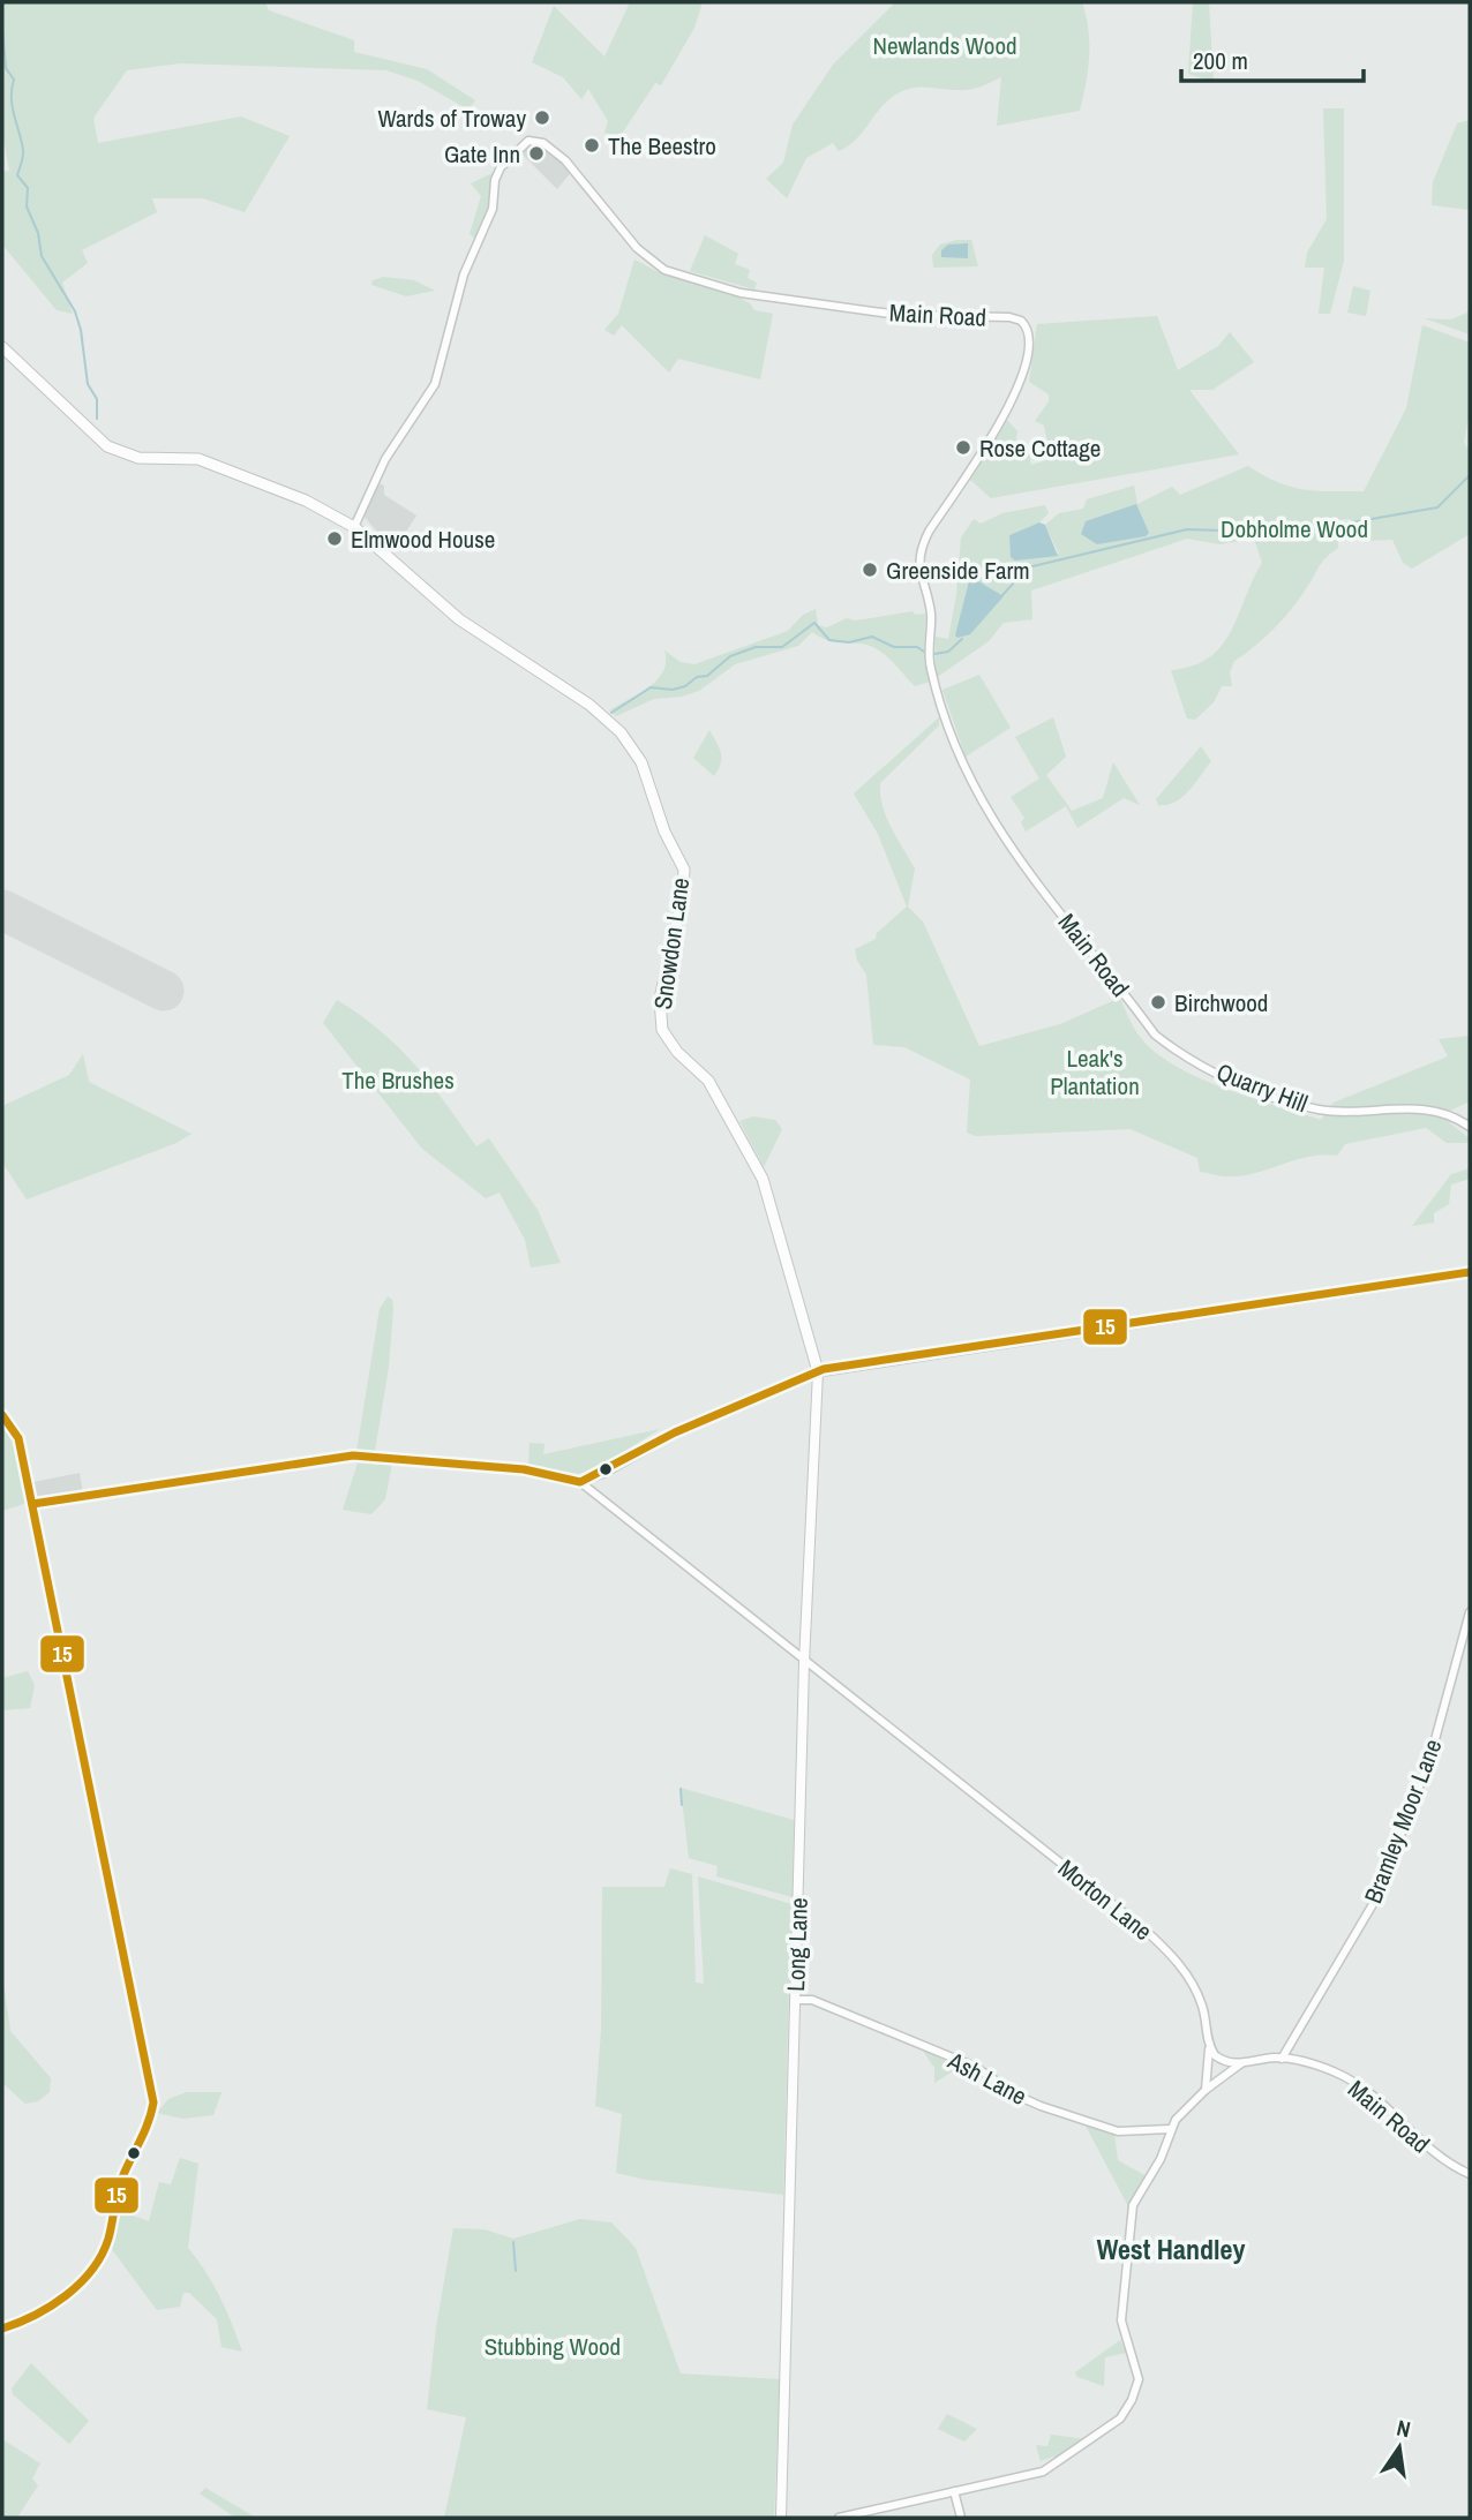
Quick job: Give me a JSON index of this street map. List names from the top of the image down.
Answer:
{
  "streets": {
    "main road": ["Snowdon Lane"],
    "street": [
      "Main Road",
      "Quarry Hill",
      "Bramley Moor Lane",
      "Morton Lane",
      "Long Lane",
      "Ash Lane"
    ]
  },
  "crossings": [
    ["Main Road", "Snowdon Lane"],
    ["Main Road", "Quarry Hill"],
    ["Main Road", "Bramley Moor Lane"],
    ["Main Road", "Morton Lane"],
    ["Main Road", "Ash Lane"],
    ["Snowdon Lane", "Long Lane"],
    ["Morton Lane", "Long Lane"],
    ["Long Lane", "Ash Lane"]
  ],
  "districts": ["West Handley"],
  "parks": [
    "Newlands Wood",
    "Dobholme Wood",
    "Leak's Plantation",
    "The Brushes",
    "Stubbing Wood"
  ],
  "places": [
    "Wards of Troway",
    "The Beestro",
    "Gate Inn",
    "Rose Cottage",
    "Elmwood House",
    "Greenside Farm",
    "Birchwood"
  ],
  "lines": ["transit line 15"],
  "scale_bar": "200 m",
  "north": "top"
}
